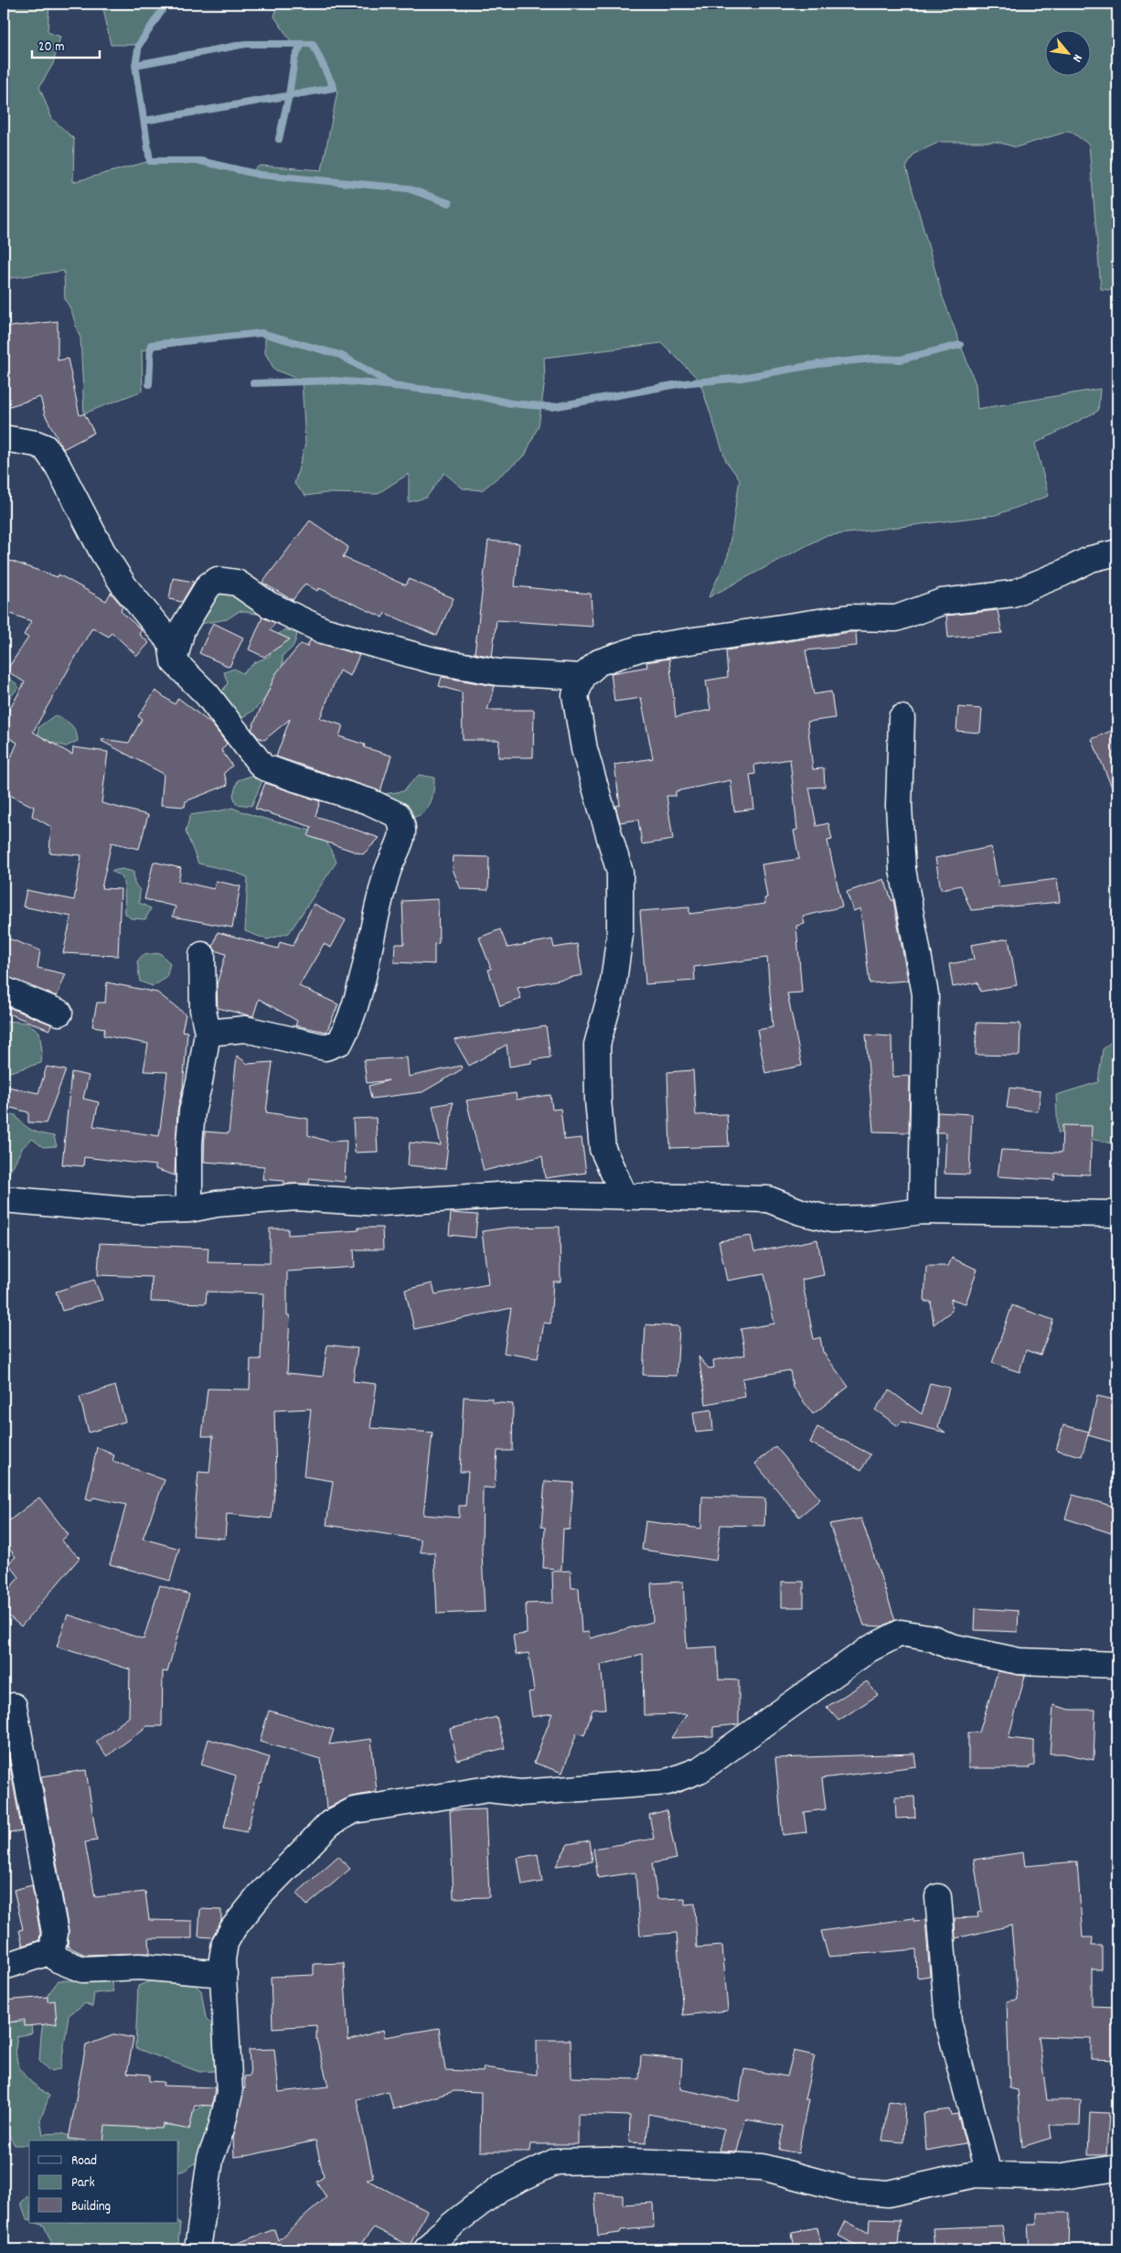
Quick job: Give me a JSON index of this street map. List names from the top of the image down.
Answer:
{
  "legend": ["Road", "Park", "Building"],
  "scale_bar": "20 m",
  "north": "bottom right"
}
